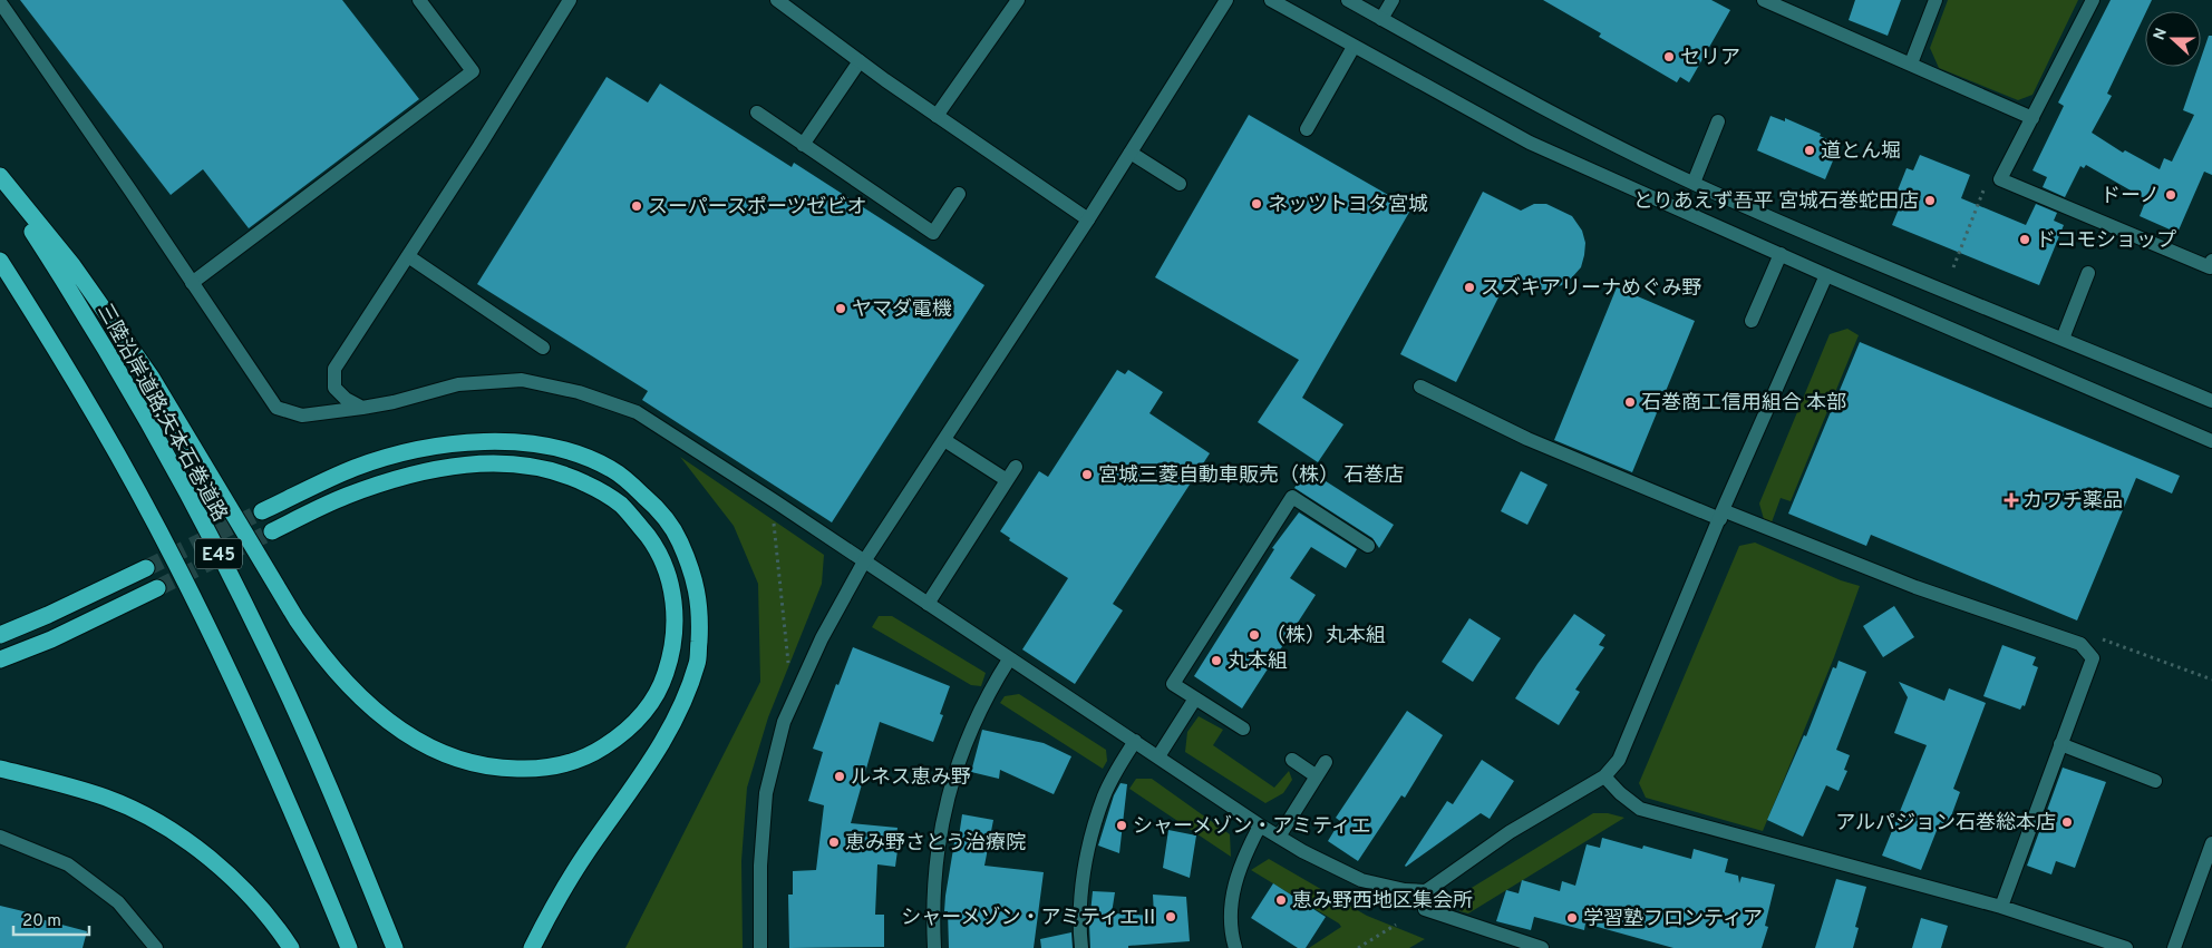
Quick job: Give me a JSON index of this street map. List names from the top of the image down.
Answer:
{
  "streets": {
    "highway": ["三陸沿岸道路;矢本石巻道路", "E45"]
  },
  "places": {
    "other": [
      "セリア",
      "道とん堀",
      "ドーノ",
      "とりあえず吾平 宮城石巻蛇田店",
      "ネッツトヨタ宮城",
      "スーパースポーツゼビオ",
      "ドコモショップ",
      "スズキアリーナめぐみ野",
      "ヤマダ電機",
      "石巻商工信用組合 本部",
      "宮城三菱自動車販売（株） 石巻店",
      "（株）丸本組",
      "丸本組",
      "ルネス恵み野",
      "アルパジョン石巻総本店",
      "シャーメゾン・アミティエ",
      "恵み野さとう治療院",
      "恵み野西地区集会所",
      "シャーメゾン・アミティエⅡ",
      "学習塾フロンティア"
    ],
    "health": ["カワチ薬品"]
  },
  "scale_bar": "20 m",
  "north": "left"
}
